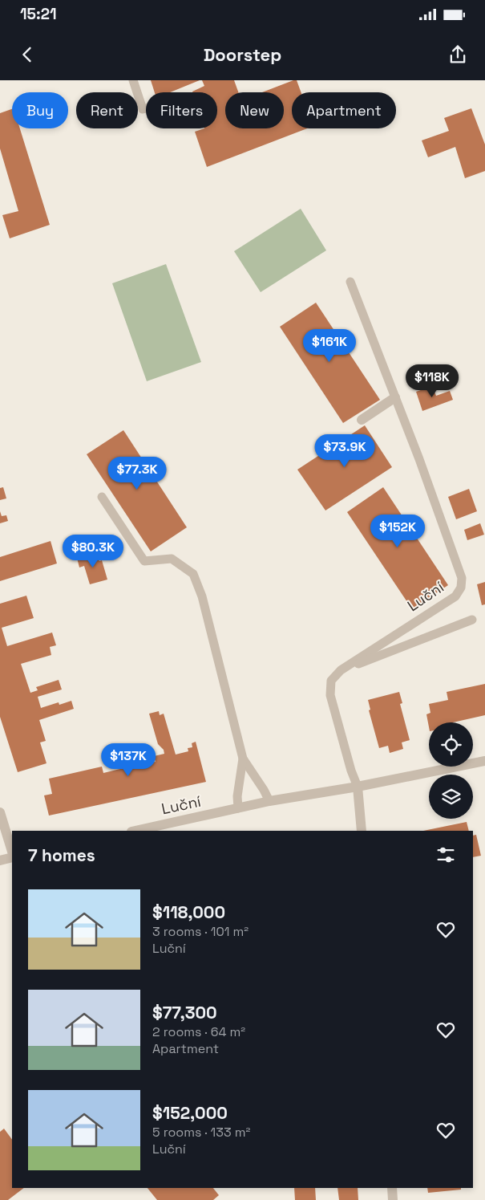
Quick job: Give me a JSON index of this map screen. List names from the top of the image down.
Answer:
{
  "streets": {
    "street": ["Luční"]
  },
  "page": {
    "status": "15:21",
    "header": "Doorstep",
    "chip": [
      "Buy",
      "Rent",
      "Filters",
      "New",
      "Apartment"
    ],
    "price": [
      "$161K",
      "$118K",
      "$73.9K",
      "$77.3K",
      "$152K",
      "$80.3K",
      "$137K"
    ],
    "heading": "7 homes",
    "list": [
      {
        "name": "$118,000",
        "note": "3 rooms · 101 m² · Luční"
      },
      {
        "name": "$77,300",
        "note": "2 rooms · 64 m² · Apartment"
      },
      {
        "name": "$152,000",
        "note": "5 rooms · 133 m² · Luční"
      }
    ]
  }
}
